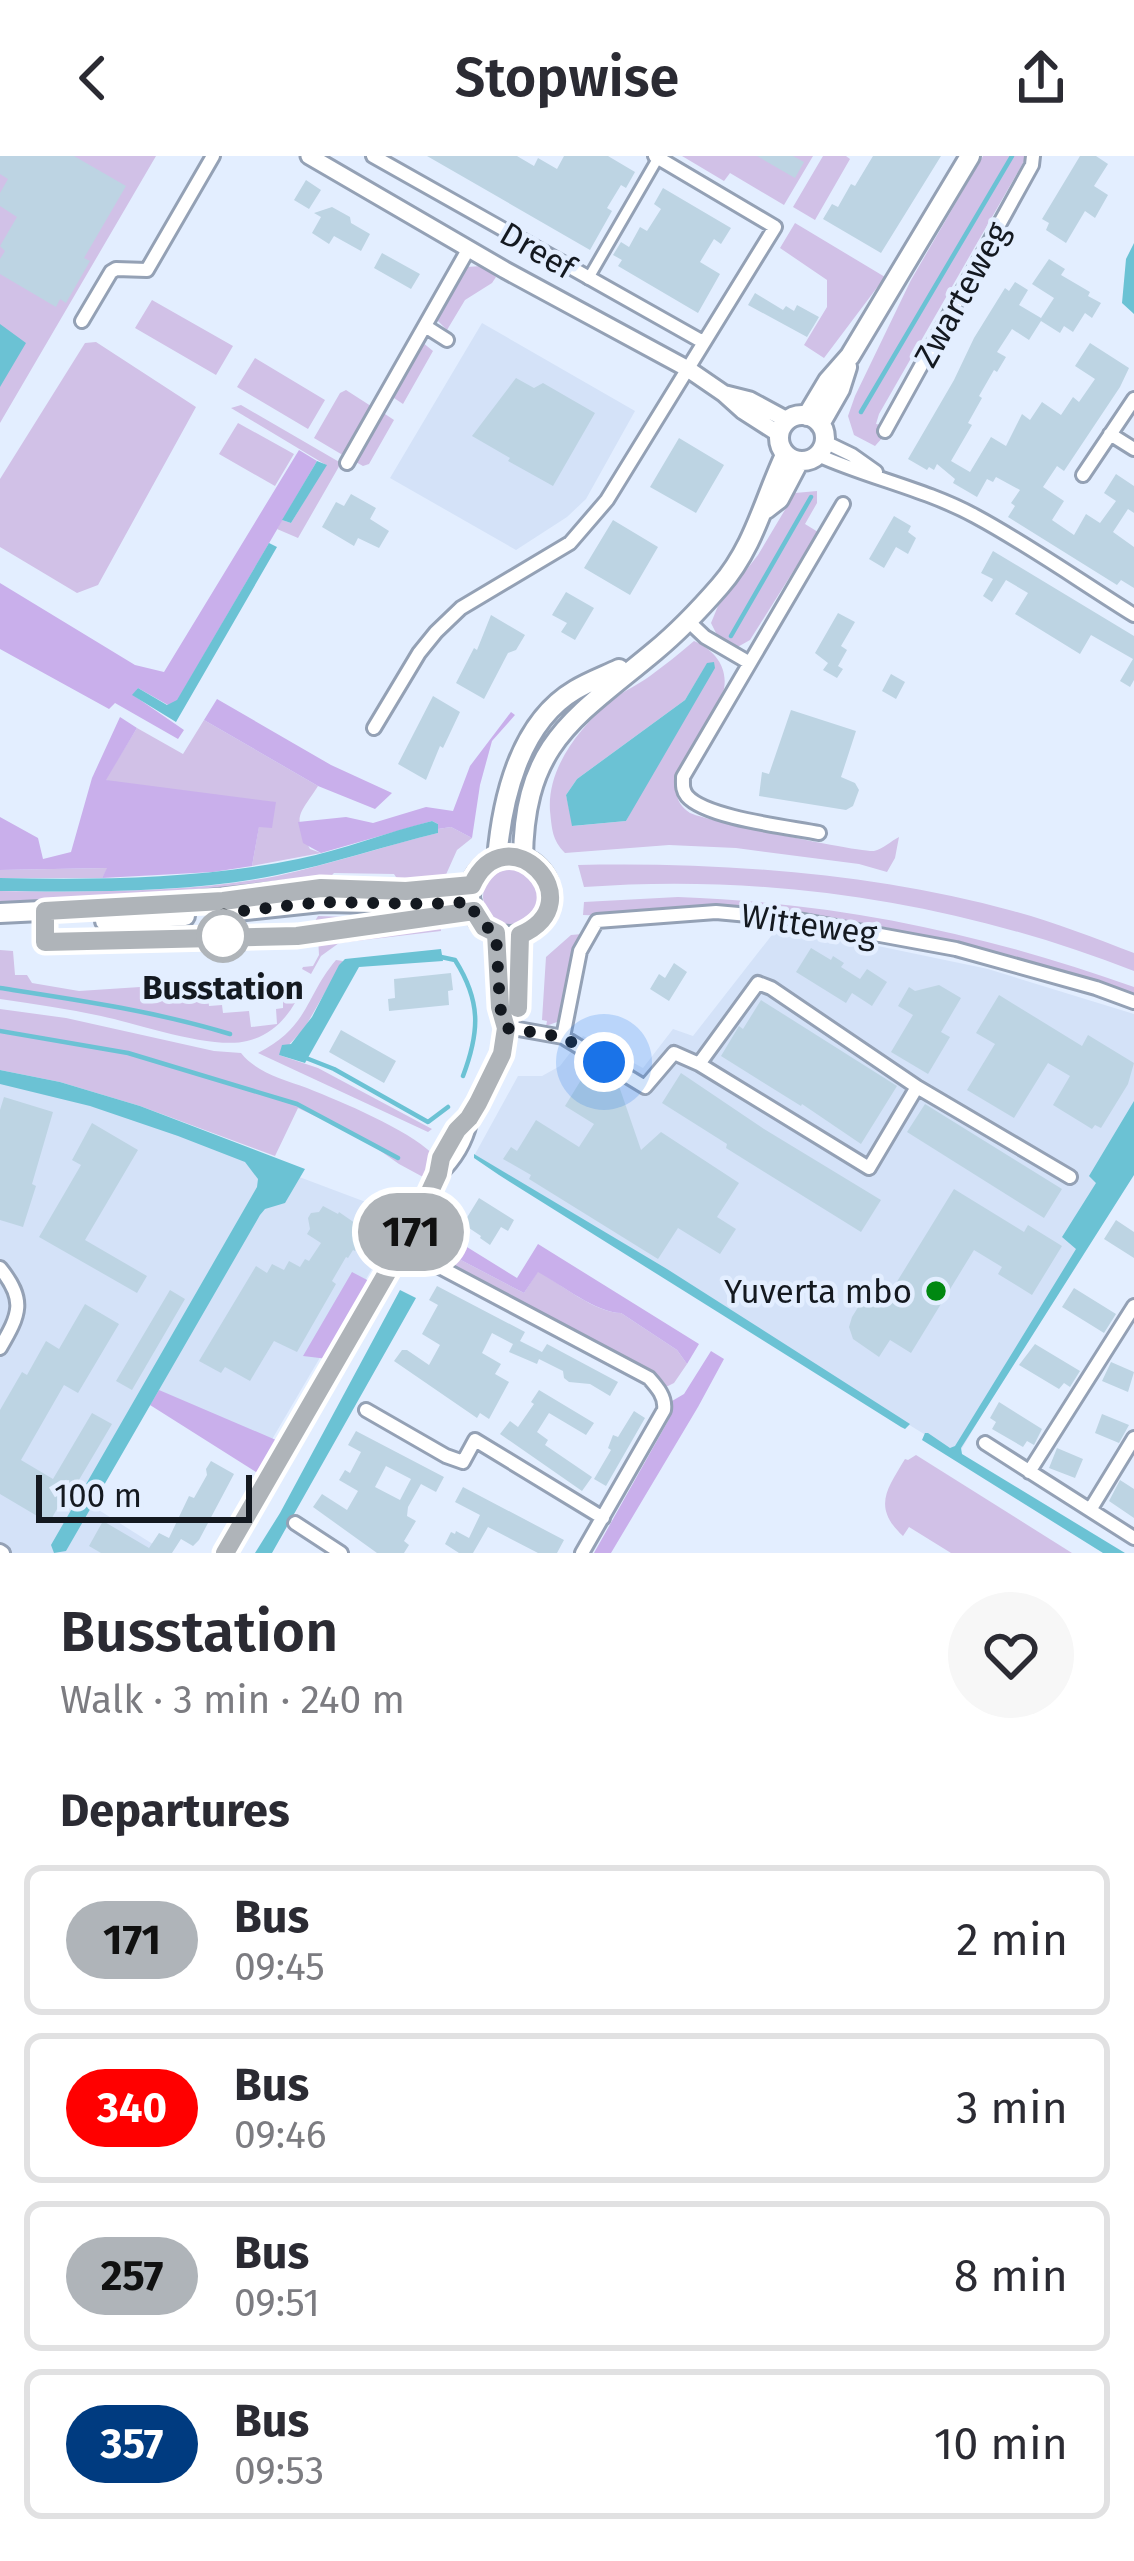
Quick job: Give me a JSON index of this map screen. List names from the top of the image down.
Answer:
{
  "streets": {
    "main road": ["Zwarteweg"],
    "street": ["Dreef", "Witteweg"]
  },
  "crossings": [
    ["Dreef", "Zwarteweg"]
  ],
  "places": ["Busstation", "Yuverta mbo"],
  "lines": ["bus line 171"],
  "scale_bar": "100 m",
  "page": {
    "header": "Stopwise",
    "on_map": "171",
    "scale": "100 m",
    "heading": [
      ["Busstation", "Walk · 3 min · 240 m"],
      "Departures"
    ],
    "list": [
      {
        "mark": "171",
        "name": "Bus",
        "note": "09:45",
        "value": "2 min"
      },
      {
        "mark": "340",
        "name": "Bus",
        "note": "09:46",
        "value": "3 min"
      },
      {
        "mark": "257",
        "name": "Bus",
        "note": "09:51",
        "value": "8 min"
      },
      {
        "mark": "357",
        "name": "Bus",
        "note": "09:53",
        "value": "10 min"
      }
    ]
  }
}
